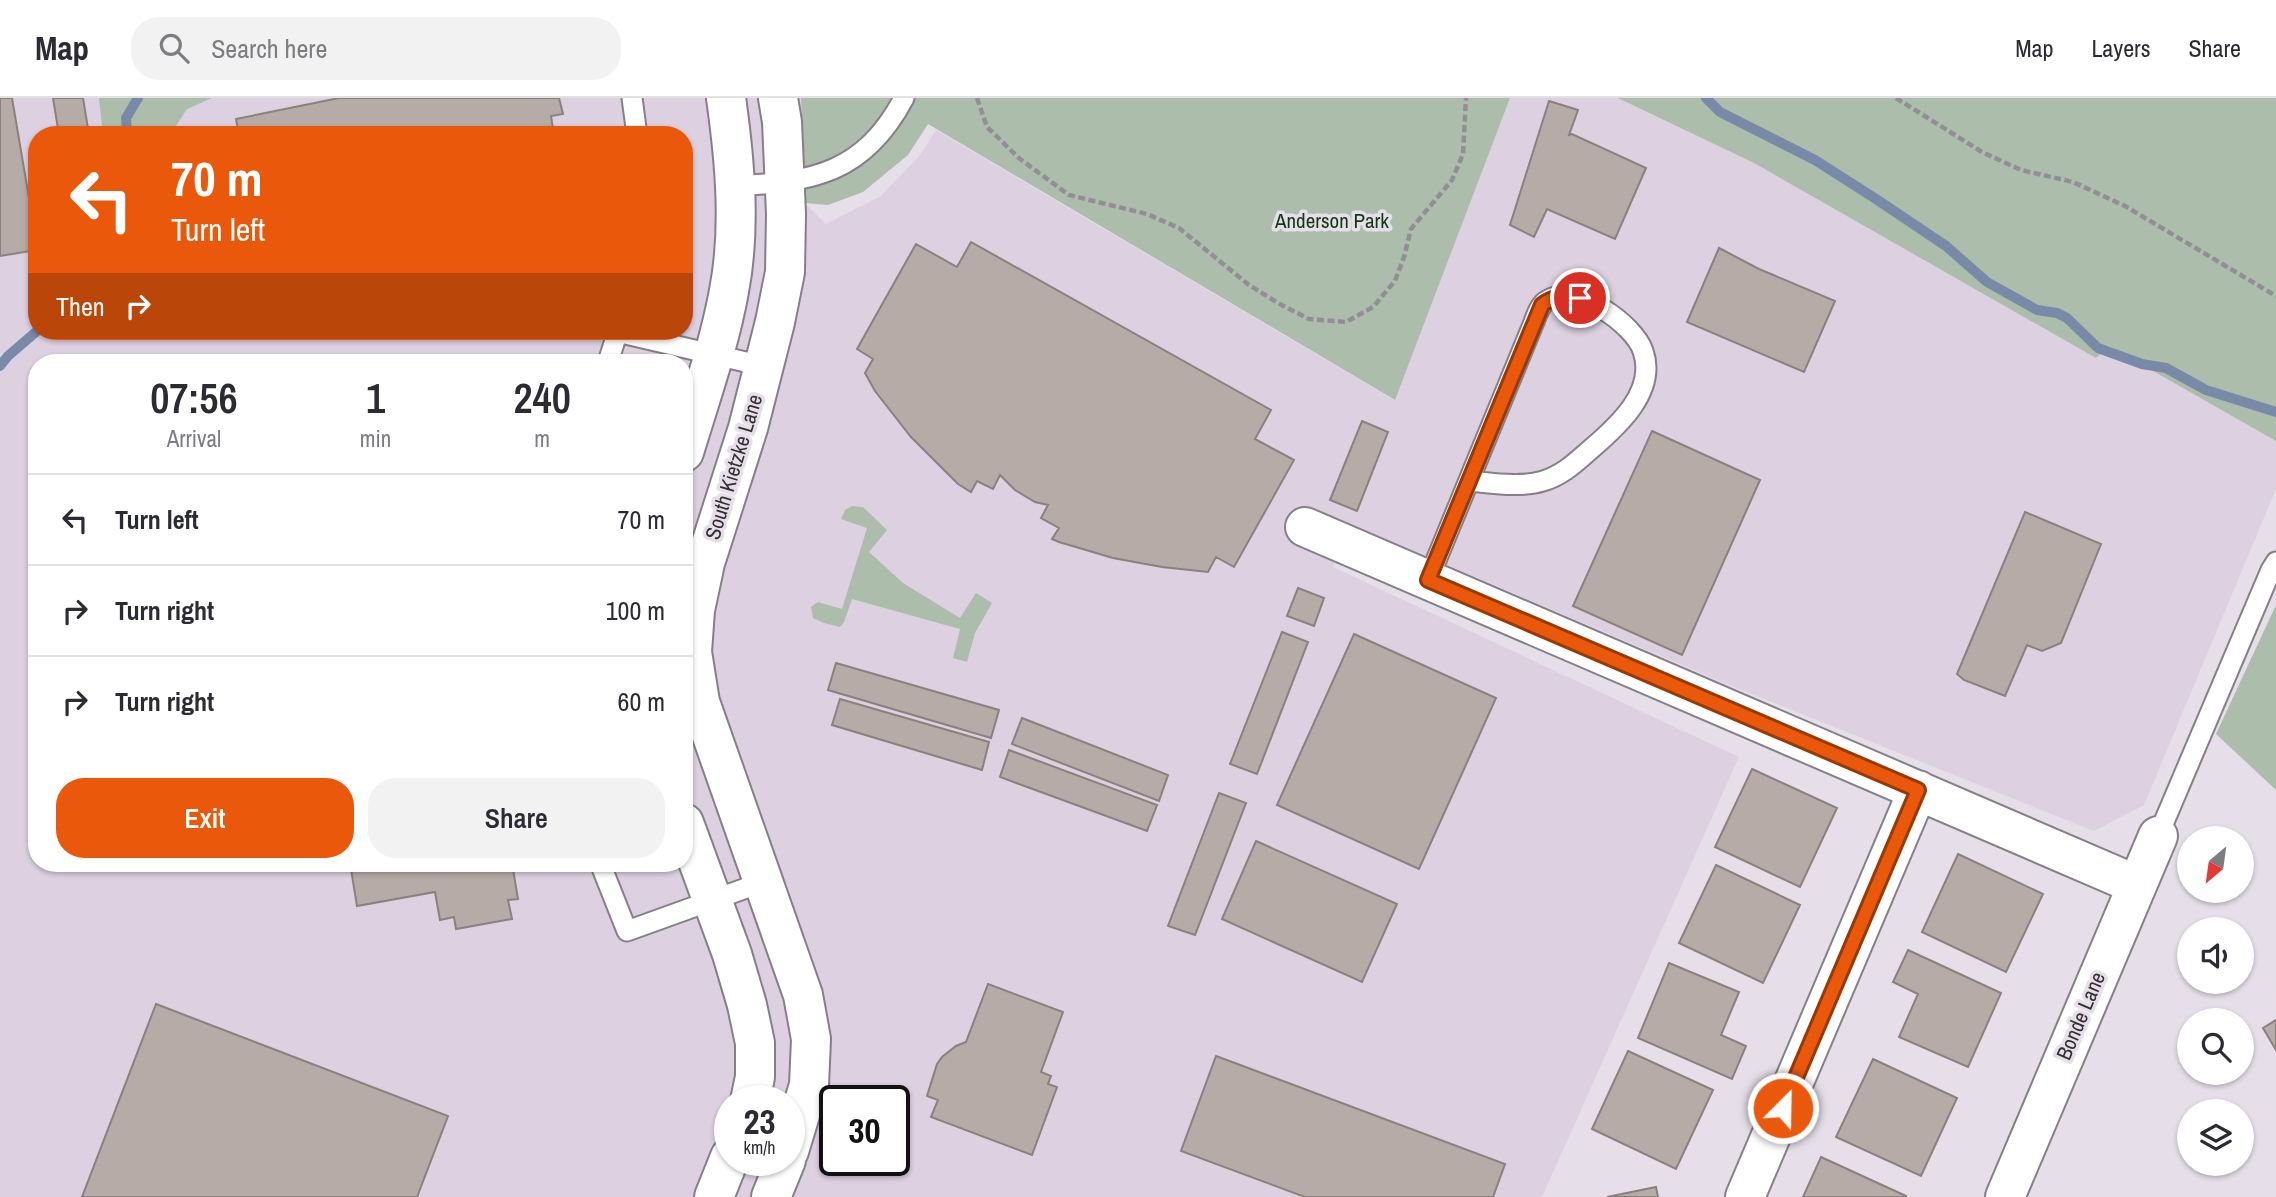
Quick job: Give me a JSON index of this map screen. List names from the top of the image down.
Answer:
{
  "streets": {
    "street": ["South Kietzke Lane", "Bonde Lane"]
  },
  "parks": ["Anderson Park"],
  "north": "bottom left",
  "page": {
    "header": "Map",
    "search": "Search here",
    "nav": ["Map", "Layers", "Share"],
    "turn": ["70 m", "Turn left"],
    "then": "Then",
    "eta": [
      "07:56",
      "Arrival",
      "1",
      "min",
      "240",
      "m"
    ],
    "list": [
      {
        "name": "Turn left",
        "value": "70 m"
      },
      {
        "name": "Turn right",
        "value": "100 m"
      },
      {
        "name": "Turn right",
        "value": "60 m"
      }
    ],
    "buttons": ["Exit", "Share"],
    "speed": "23 km/h",
    "limit": "30"
  }
}
